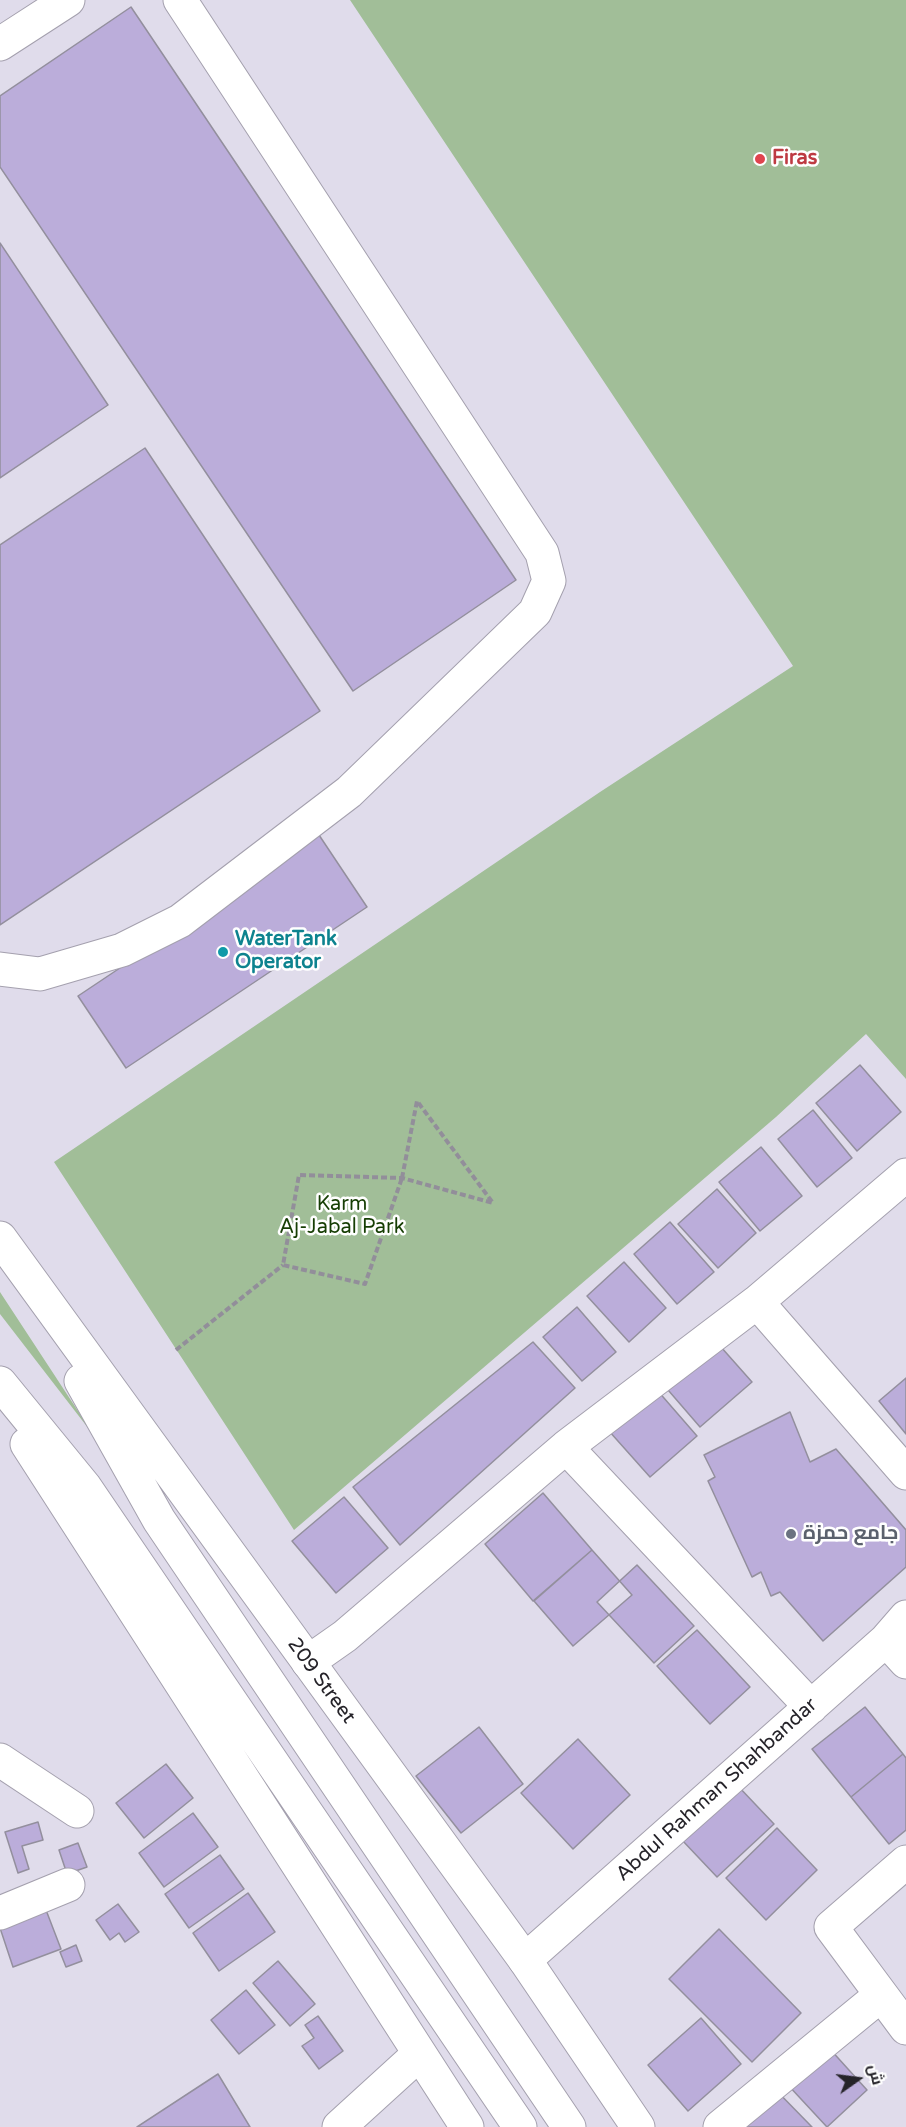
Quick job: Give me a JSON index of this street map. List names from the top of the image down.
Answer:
{
  "streets": {
    "main road": ["209 Street", "Abdul Rahman Shahbandar"]
  },
  "crossings": [
    ["209 Street", "Abdul Rahman Shahbandar"]
  ],
  "parks": ["Karm Aj-Jabal Park"],
  "places": ["Firas", "WaterTank Operator", "جامع حمزة"],
  "north": "right"
}
